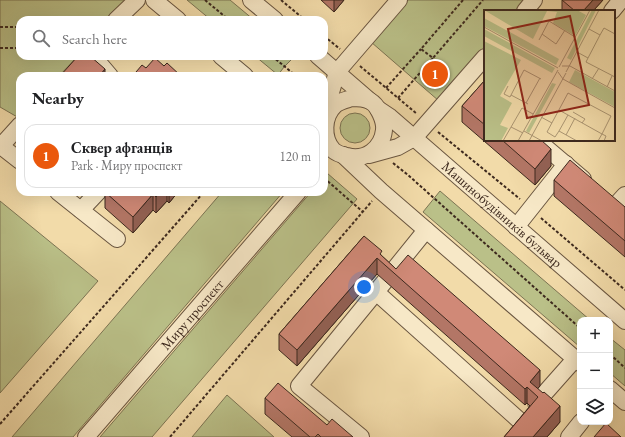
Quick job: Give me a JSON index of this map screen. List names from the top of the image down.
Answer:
{
  "streets": {
    "street": ["Машинобудівників бульвар", "Миру проспект"]
  },
  "page": {
    "search": "Search here",
    "pins": "1",
    "heading": "Nearby",
    "list": [
      {
        "mark": "1",
        "name": "Сквер афганців",
        "note": "Park · Миру проспект",
        "value": "120 m"
      }
    ],
    "map_buttons": ["+", "−"]
  }
}
